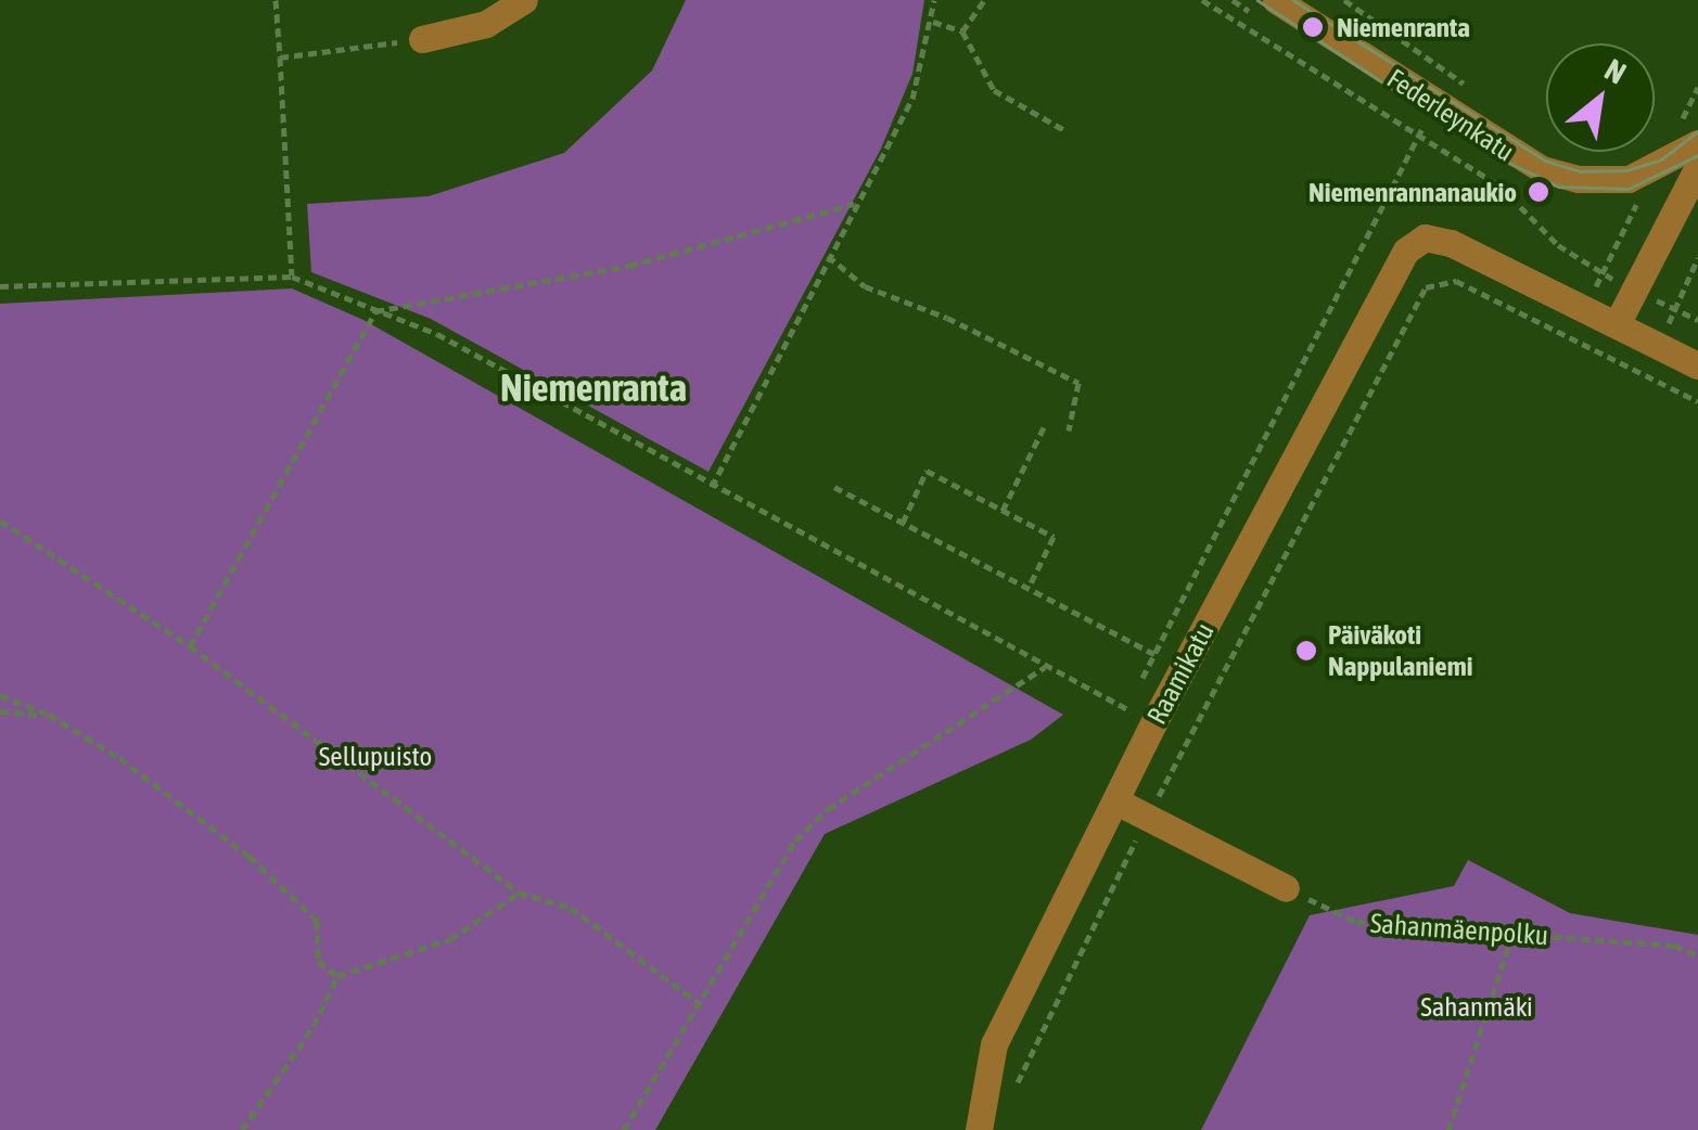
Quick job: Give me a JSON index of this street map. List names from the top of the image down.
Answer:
{
  "streets": {
    "street": ["Federleynkatu", "Raamikatu"],
    "path": ["Sahanmäenpolku"]
  },
  "districts": ["Niemenranta"],
  "parks": ["Sellupuisto", "Sahanmäki"],
  "places": ["Niemenranta", "Niemenrannanaukio", "Päiväkoti Nappulaniemi"],
  "north": "top right"
}
